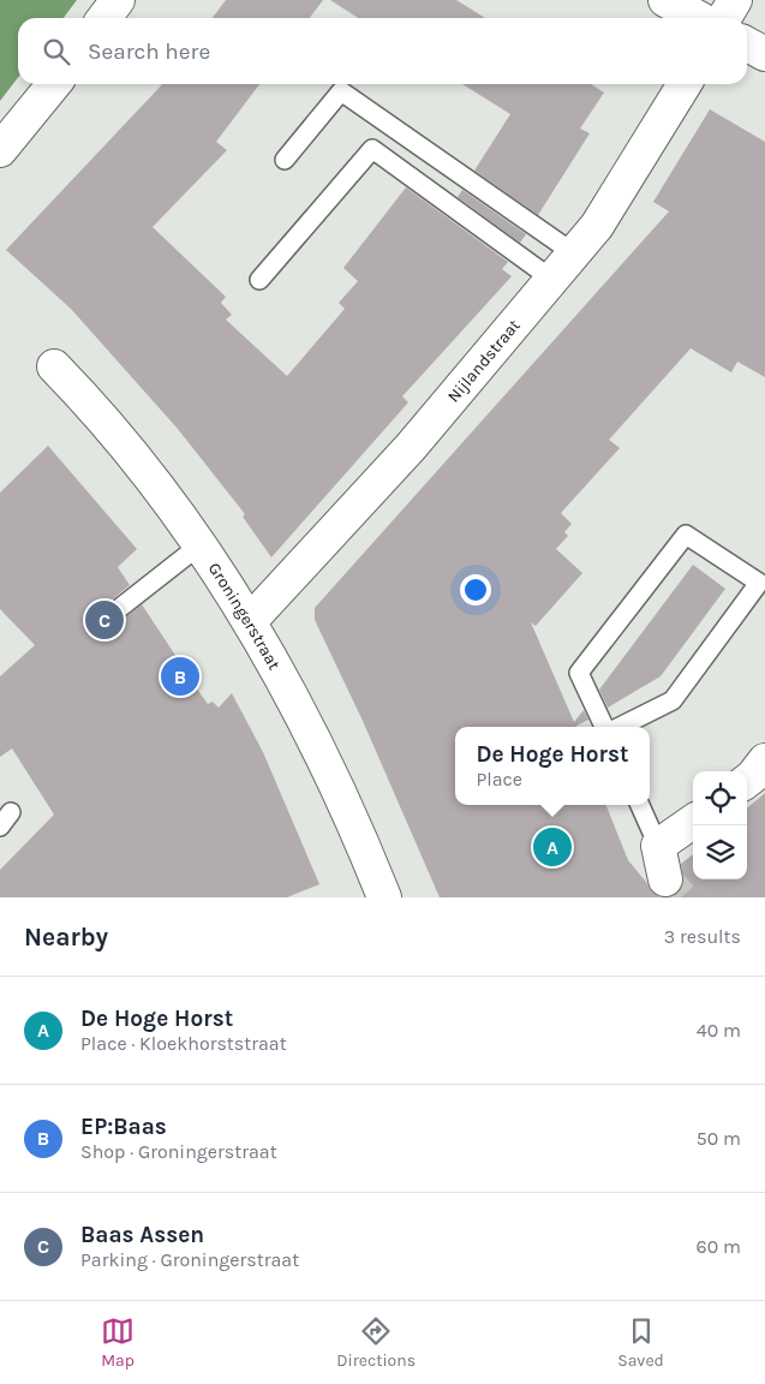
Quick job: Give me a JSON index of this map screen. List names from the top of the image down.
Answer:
{
  "streets": {
    "street": ["Nijlandstraat", "Groningerstraat"]
  },
  "crossings": [
    ["Nijlandstraat", "Groningerstraat"]
  ],
  "page": {
    "search": "Search here",
    "pins": ["C", "B", "A"],
    "popup": ["De Hoge Horst", "Place"],
    "heading": ["Nearby", "3 results"],
    "list": [
      {
        "mark": "A",
        "name": "De Hoge Horst",
        "note": "Place · Kloekhorststraat",
        "value": "40 m"
      },
      {
        "mark": "B",
        "name": "EP:Baas",
        "note": "Shop · Groningerstraat",
        "value": "50 m"
      },
      {
        "mark": "C",
        "name": "Baas Assen",
        "note": "Parking · Groningerstraat",
        "value": "60 m"
      }
    ],
    "nav": ["Map", "Directions", "Saved"]
  }
}
